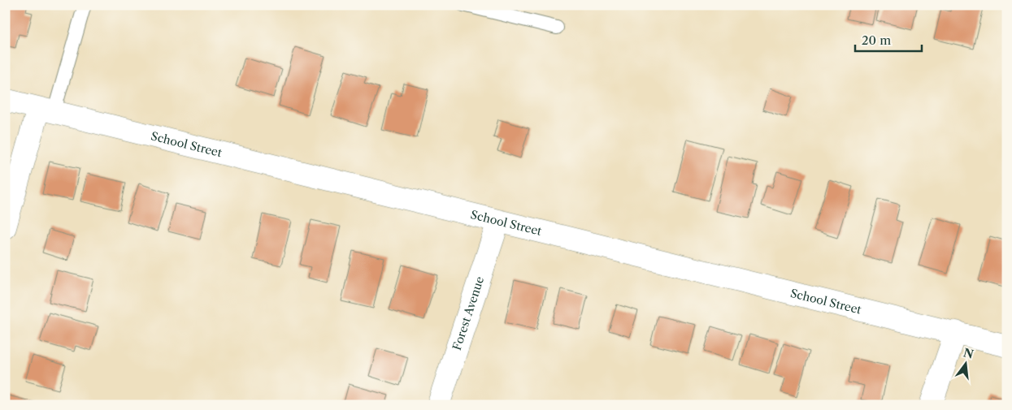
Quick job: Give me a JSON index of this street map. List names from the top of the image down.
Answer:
{
  "streets": {
    "main road": ["School Street", "Forest Avenue"]
  },
  "crossings": [
    ["School Street", "Forest Avenue"]
  ],
  "scale_bar": "20 m",
  "north": "top"
}
